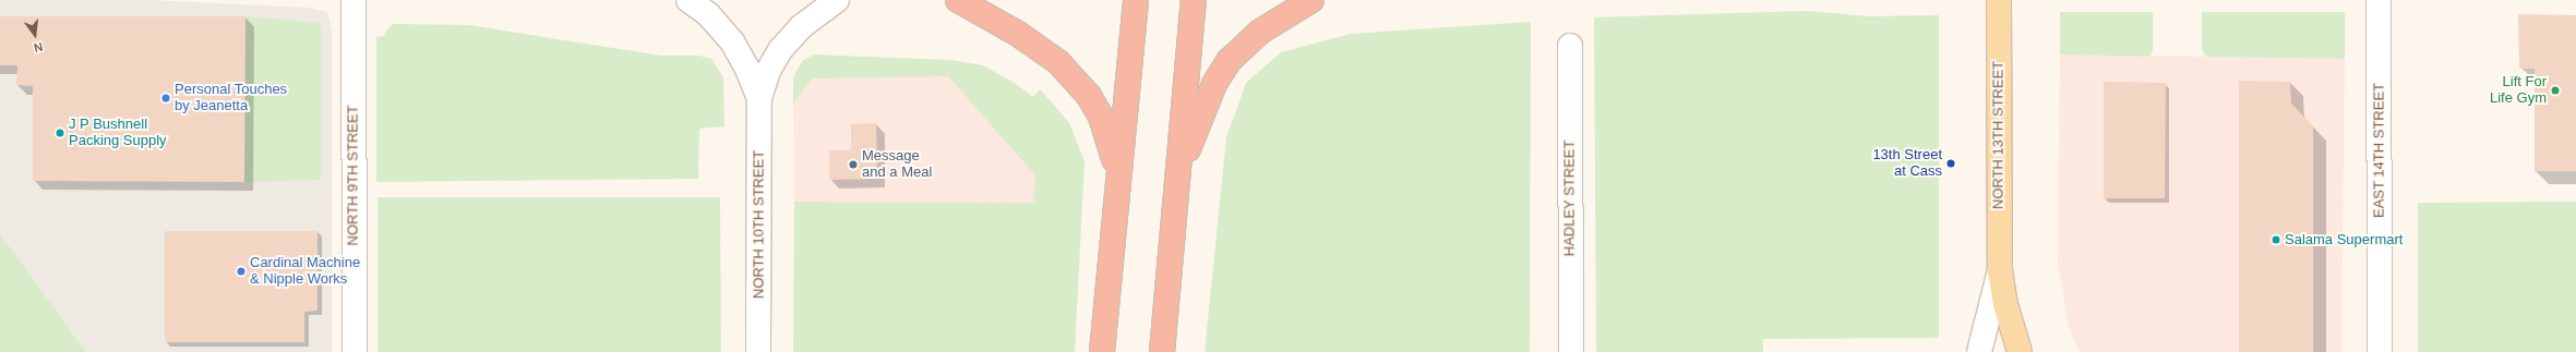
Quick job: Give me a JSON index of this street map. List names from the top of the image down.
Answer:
{
  "streets": {
    "main road": ["NORTH 13TH STREET"],
    "street": [
      "EAST 14TH STREET",
      "NORTH 9TH STREET",
      "HADLEY STREET",
      "NORTH 10TH STREET"
    ]
  },
  "places": [
    "Lift For Life Gym",
    "Personal Touches by Jeanetta",
    "J P Bushnell Packing Supply",
    "13th Street at Cass",
    "Message and a Meal",
    "Salama Supermart",
    "Cardinal Machine & Nipple Works"
  ],
  "north": "bottom"
}
